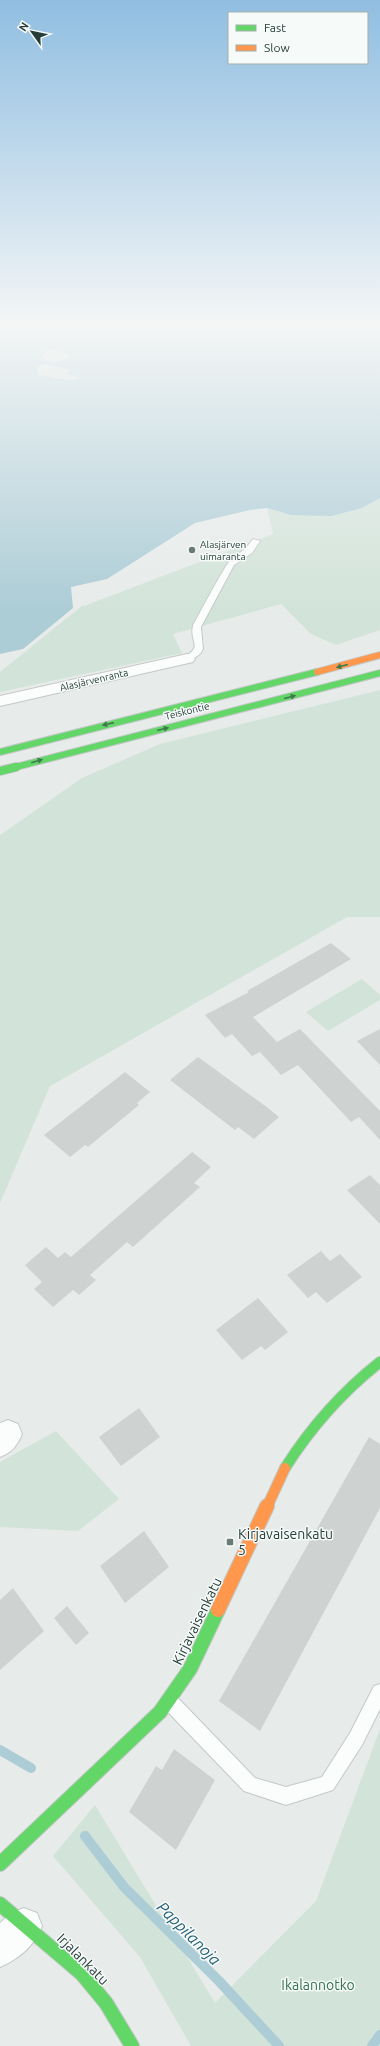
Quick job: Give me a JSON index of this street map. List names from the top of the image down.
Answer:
{
  "streets": {
    "main road": ["Teiskontie", "Kirjavaisenkatu", "Irjalankatu"],
    "street": ["Alasjärvenranta"]
  },
  "water": ["Pappilanoja"],
  "parks": ["Ikalannotko"],
  "places": {
    "other": ["Alasjärven uimaranta"],
    "transit": ["Kirjavaisenkatu 5"]
  },
  "legend": ["Fast", "Slow"],
  "north": "top left"
}
